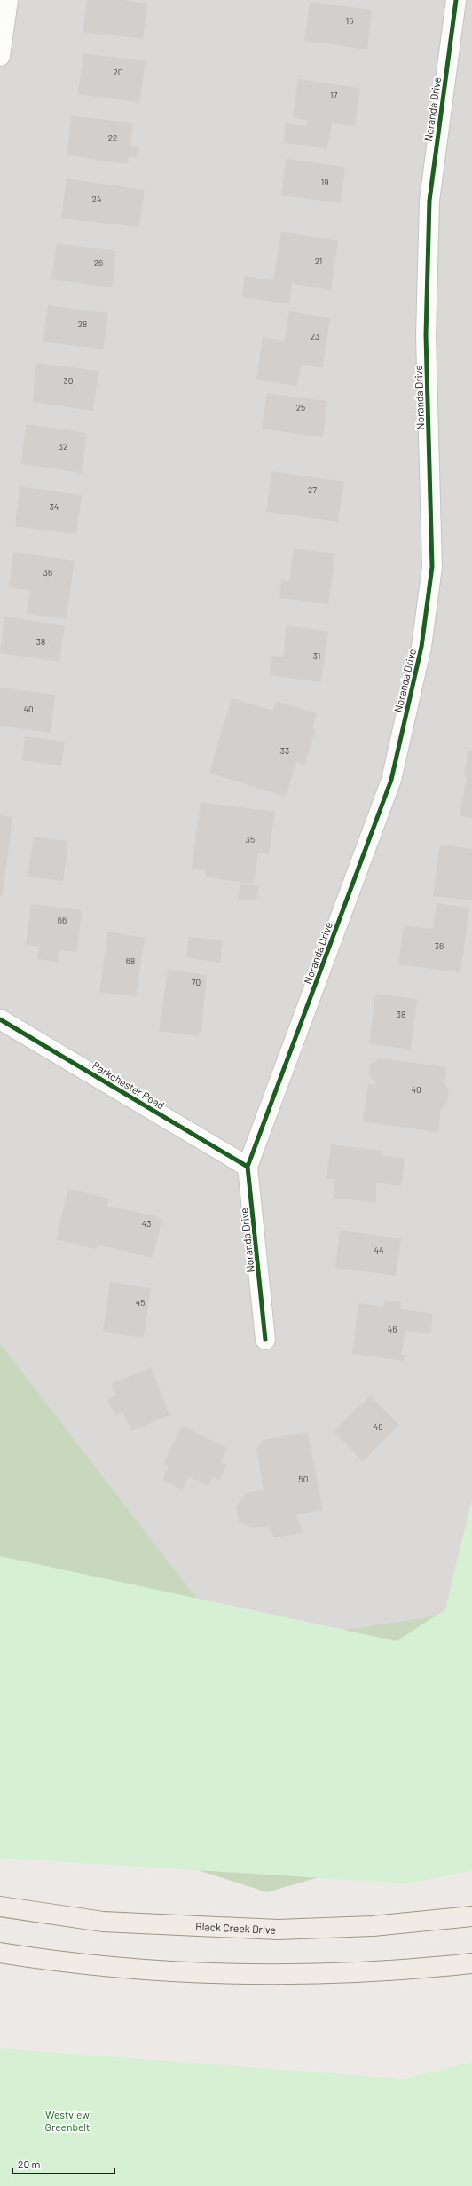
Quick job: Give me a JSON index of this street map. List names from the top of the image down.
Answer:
{
  "streets": {
    "main road": ["Black Creek Drive"],
    "street": ["Noranda Drive", "Parkchester Road"]
  },
  "crossings": [
    ["Noranda Drive", "Parkchester Road"]
  ],
  "parks": ["Westview Greenbelt"],
  "house_numbers": [
    "15",
    "20",
    "17",
    "22",
    "19",
    "24",
    "21",
    "26",
    "28",
    "23",
    "30",
    "25",
    "32",
    "27",
    "34",
    "36",
    "38",
    "31",
    "40",
    "33",
    "35",
    "66",
    "36",
    "68",
    "70",
    "38",
    "40",
    "43",
    "44",
    "45",
    "46",
    "48",
    "50"
  ],
  "scale_bar": "20 m"
}
